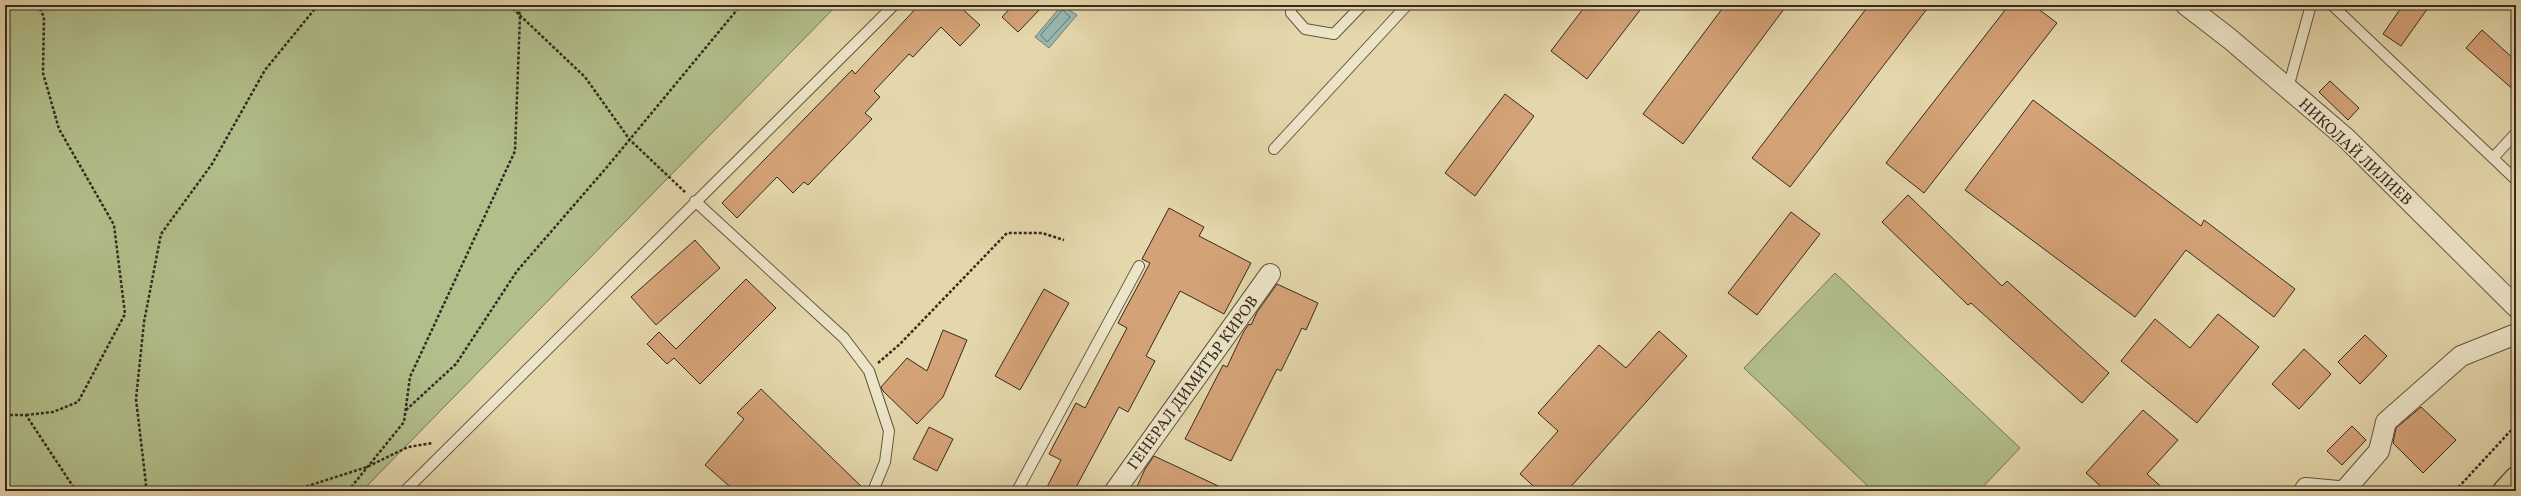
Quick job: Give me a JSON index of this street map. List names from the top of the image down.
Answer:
{
  "streets": {
    "street": ["НИКОЛАЙ ЛИЛИЕВ", "ГЕНЕРАЛ ДИМИТЪР КИРОВ"]
  }
}
